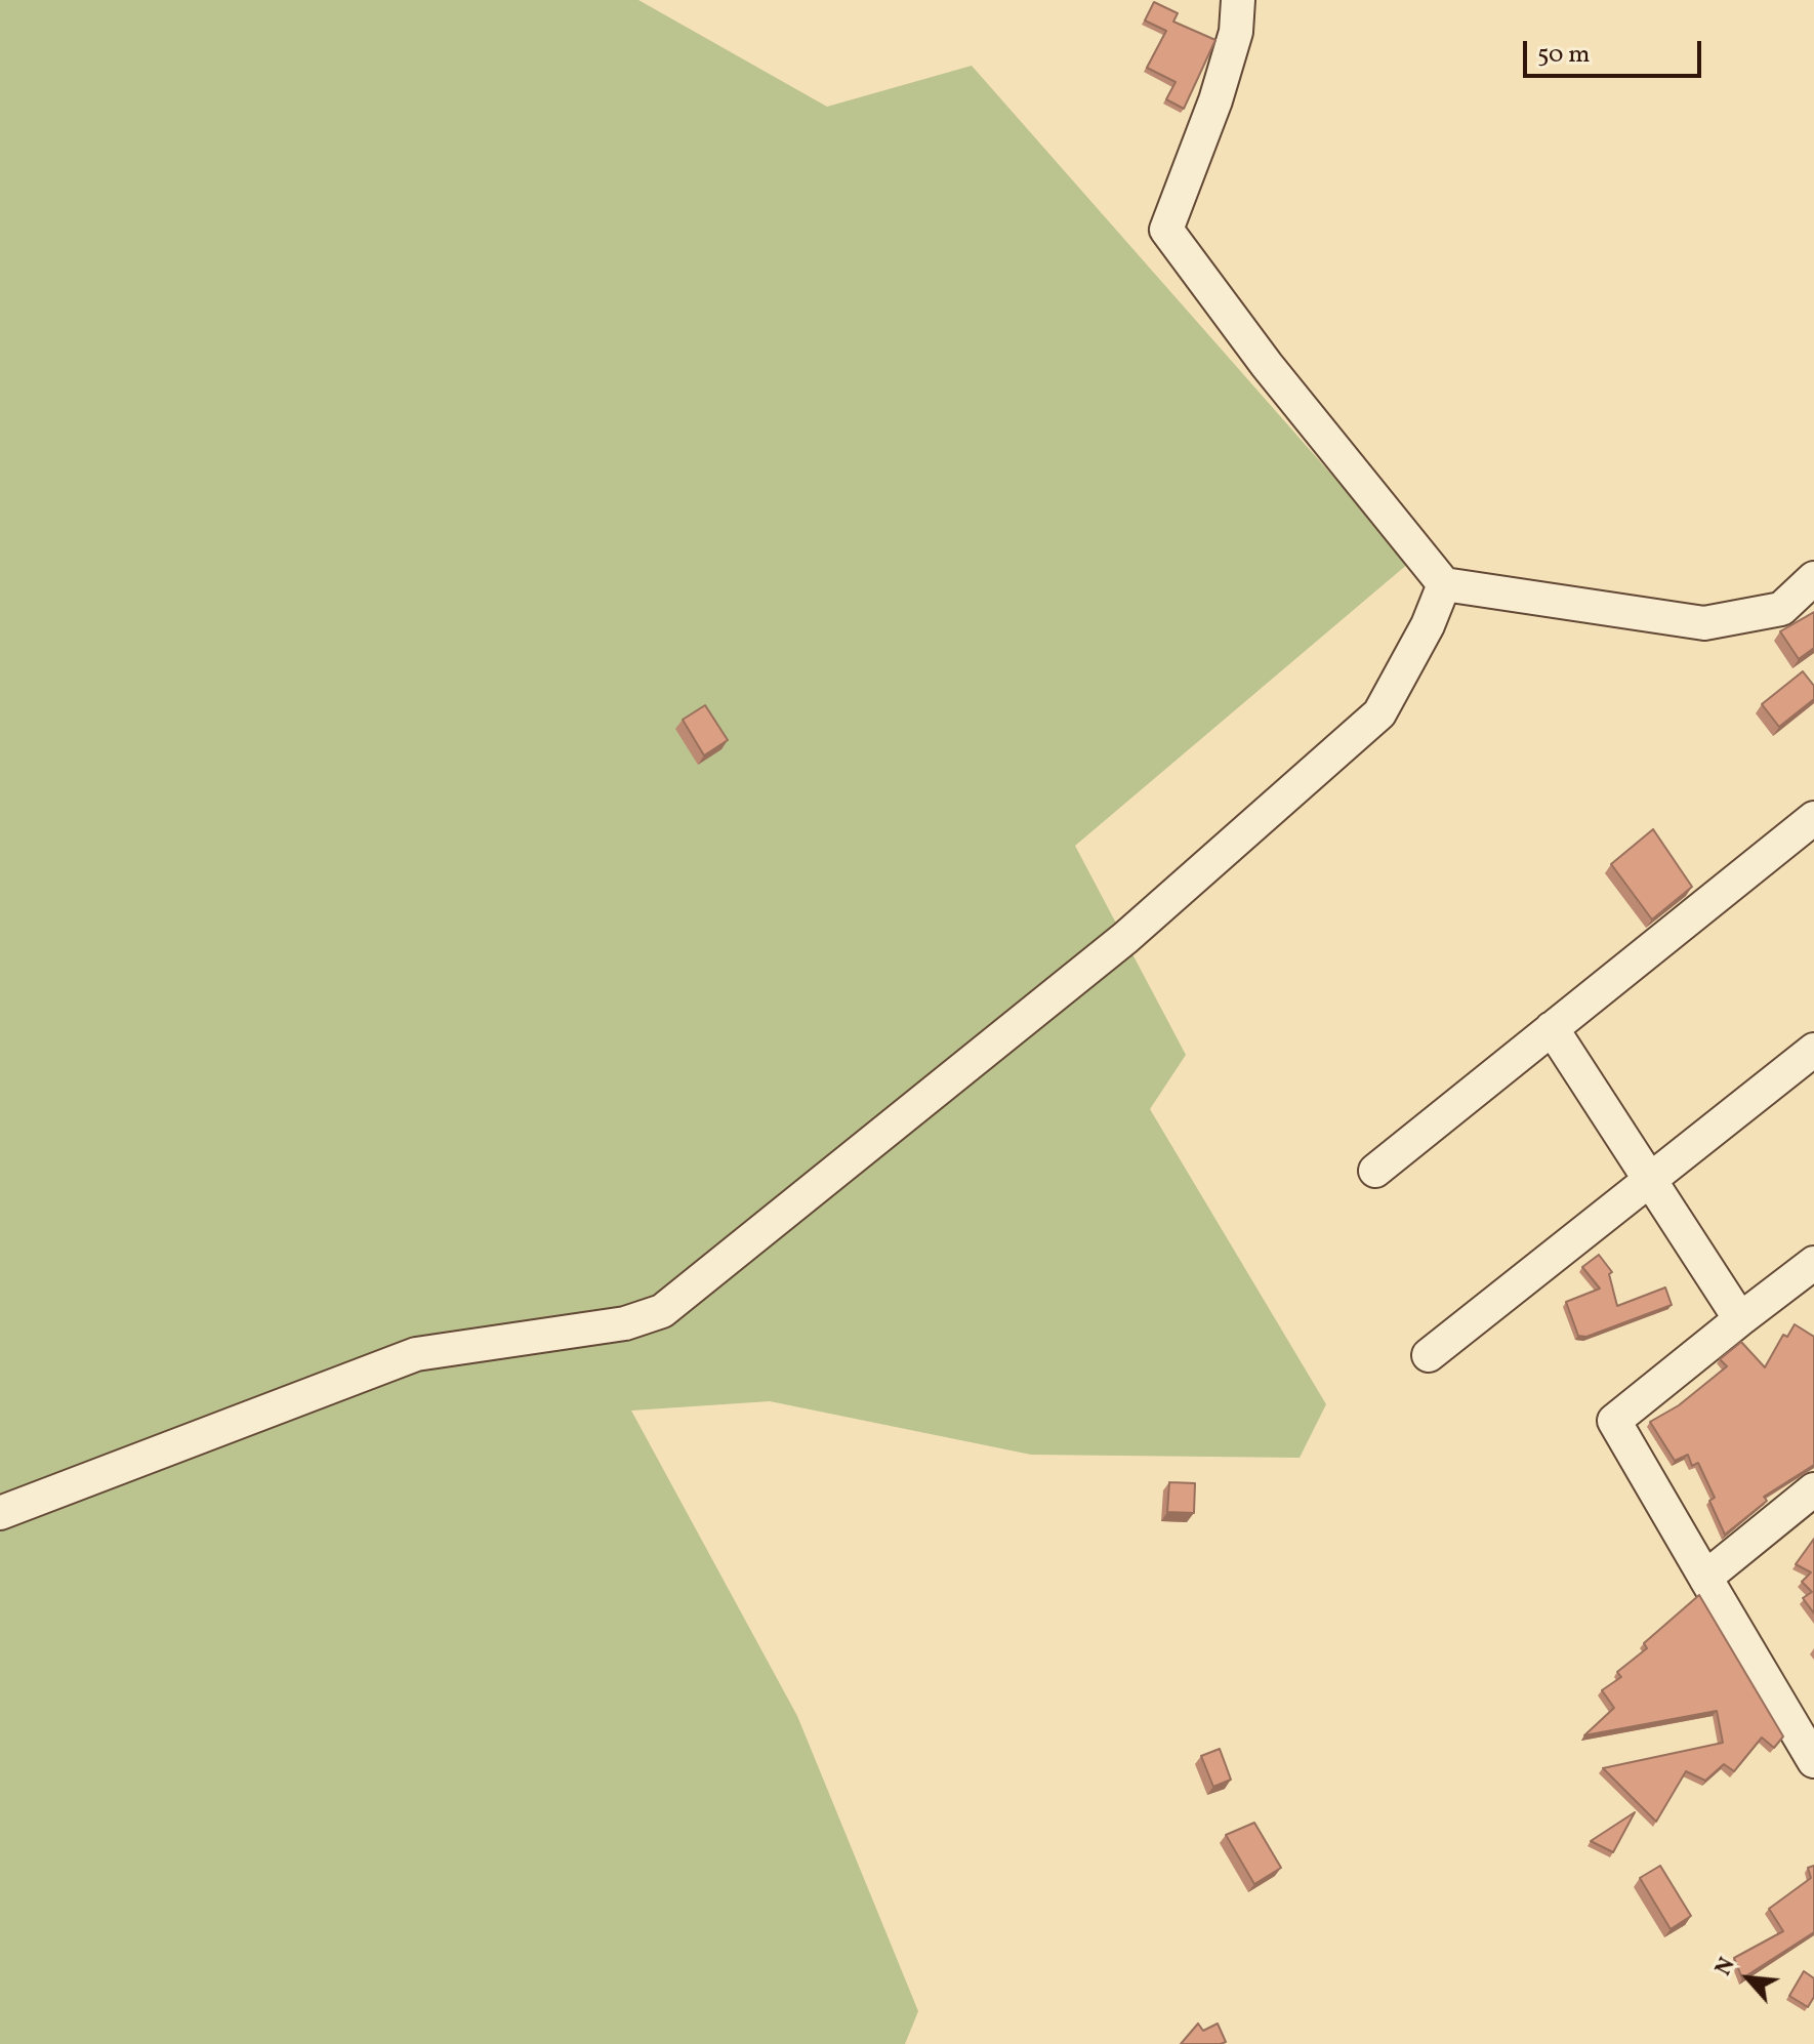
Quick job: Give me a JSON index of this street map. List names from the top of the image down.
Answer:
{
  "scale_bar": "50 m",
  "north": "top left"
}
